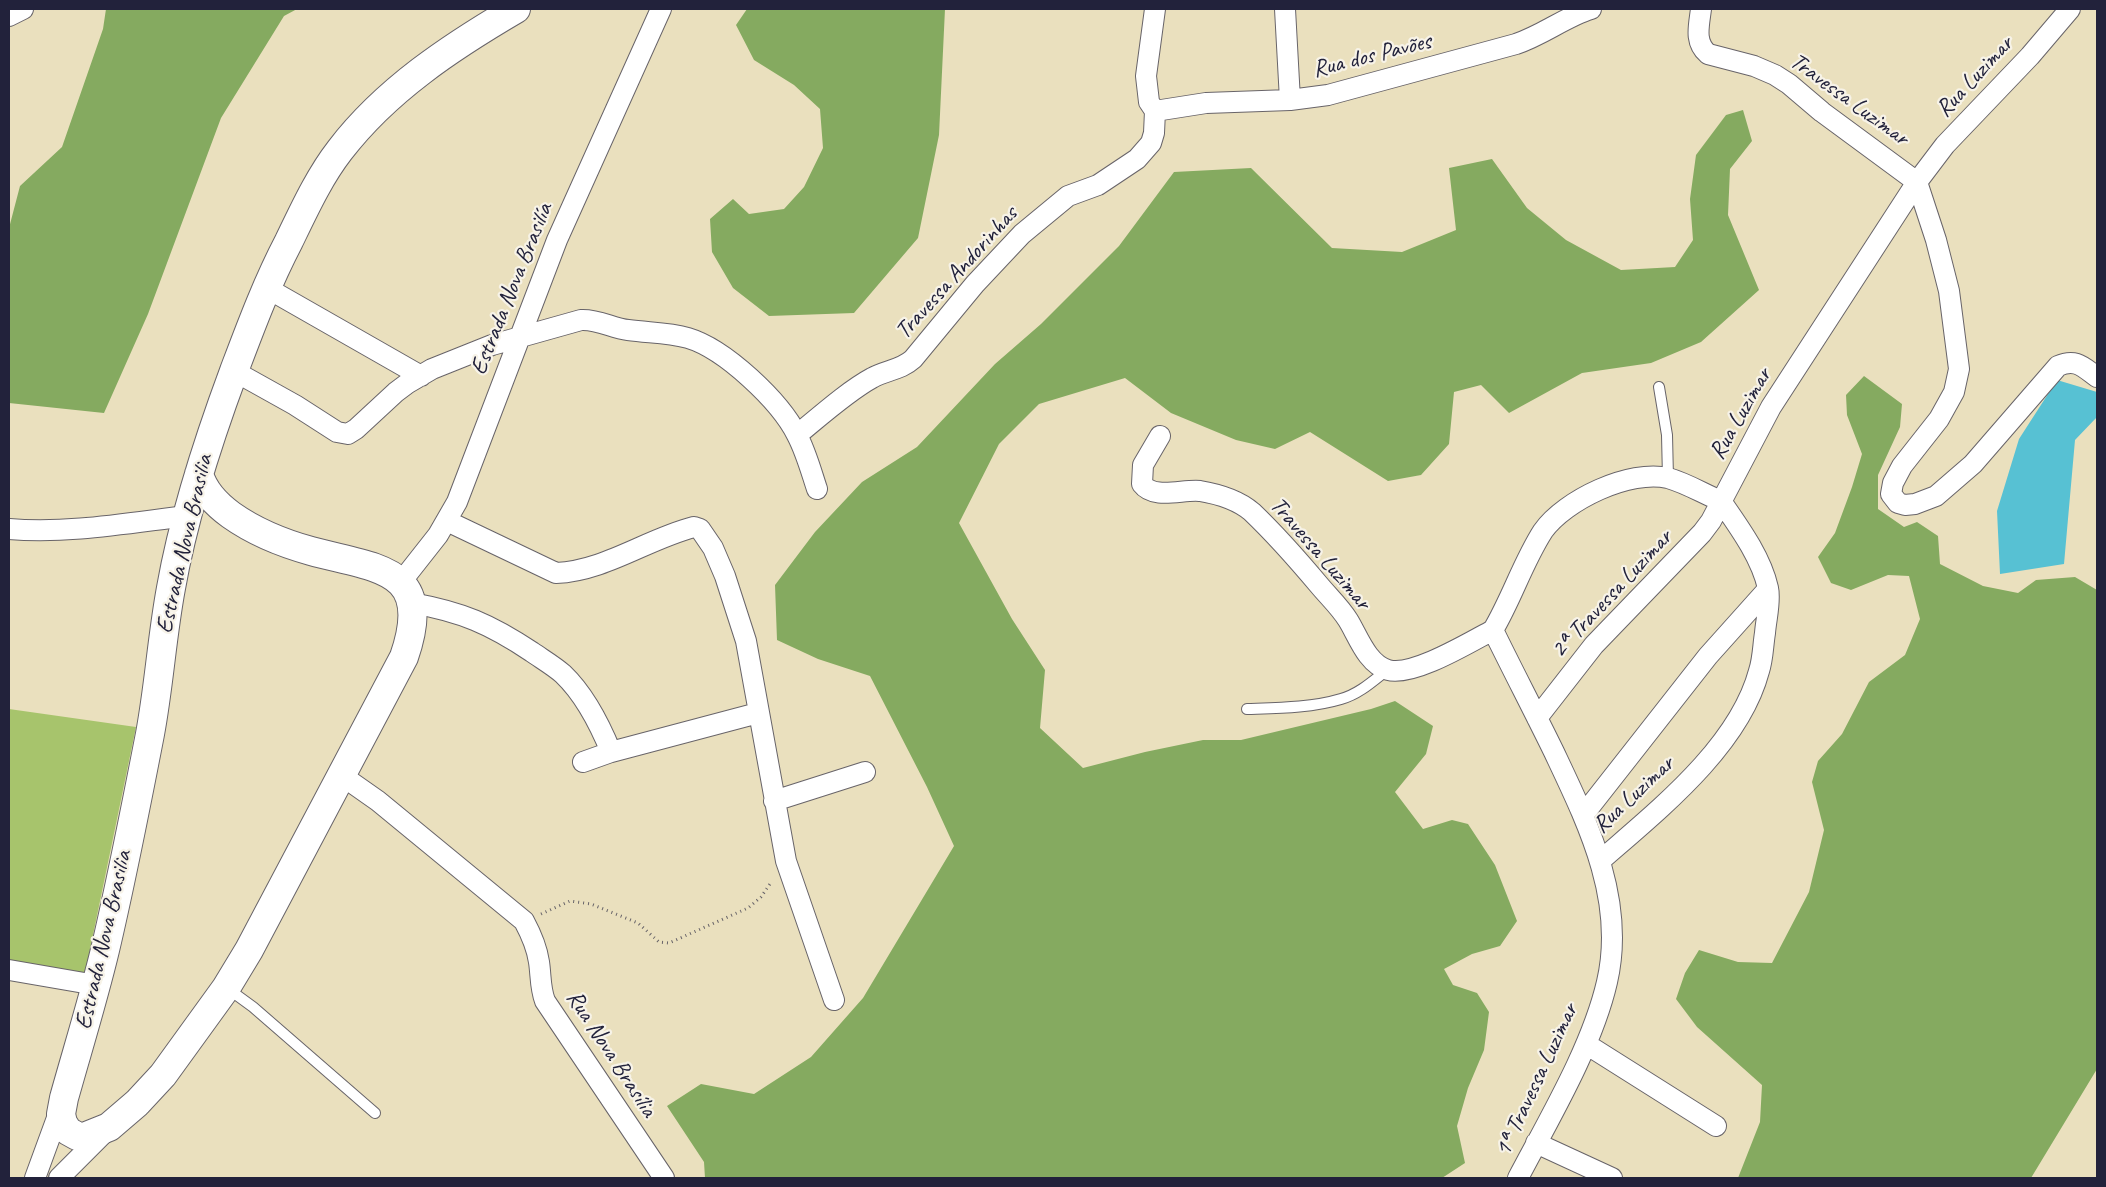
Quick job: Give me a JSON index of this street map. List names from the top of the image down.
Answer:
{
  "streets": {
    "street": [
      "Rua dos Pavões",
      "Rua Luzimar",
      "Travessa Luzimar",
      "Travessa Andorinhas",
      "Estrada Nova Brasilía",
      "Estrada Nova Brasilia",
      "2ª Travessa Luzimar",
      "Rua Nova Brasília",
      "1ª Travessa Luzimar"
    ]
  },
  "crossings": [
    ["Rua dos Pavões", "Travessa Andorinhas"],
    ["Rua Luzimar", "Travessa Luzimar"],
    ["Rua Luzimar", "2ª Travessa Luzimar"],
    ["Rua Luzimar", "1ª Travessa Luzimar"],
    ["2ª Travessa Luzimar", "1ª Travessa Luzimar"]
  ]
}
